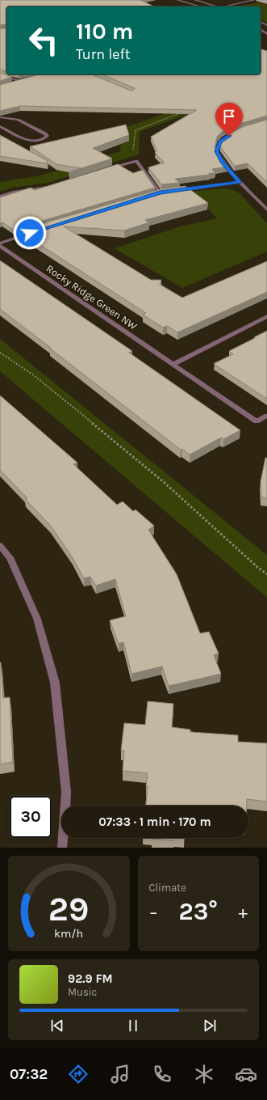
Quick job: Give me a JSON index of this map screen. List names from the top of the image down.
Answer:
{
  "streets": {
    "street": ["Rocky Ridge Green NW"]
  },
  "page": {
    "turn": ["110 m", "Turn left"],
    "limit": "30",
    "trip": "07:33 · 1 min · 170 m",
    "tile": "Climate",
    "heat": ["−", "23°", "+"],
    "song": ["92.9 FM", "Music"],
    "tabs": "07:32",
    "gauge": ["29", "km/h"]
  }
}
